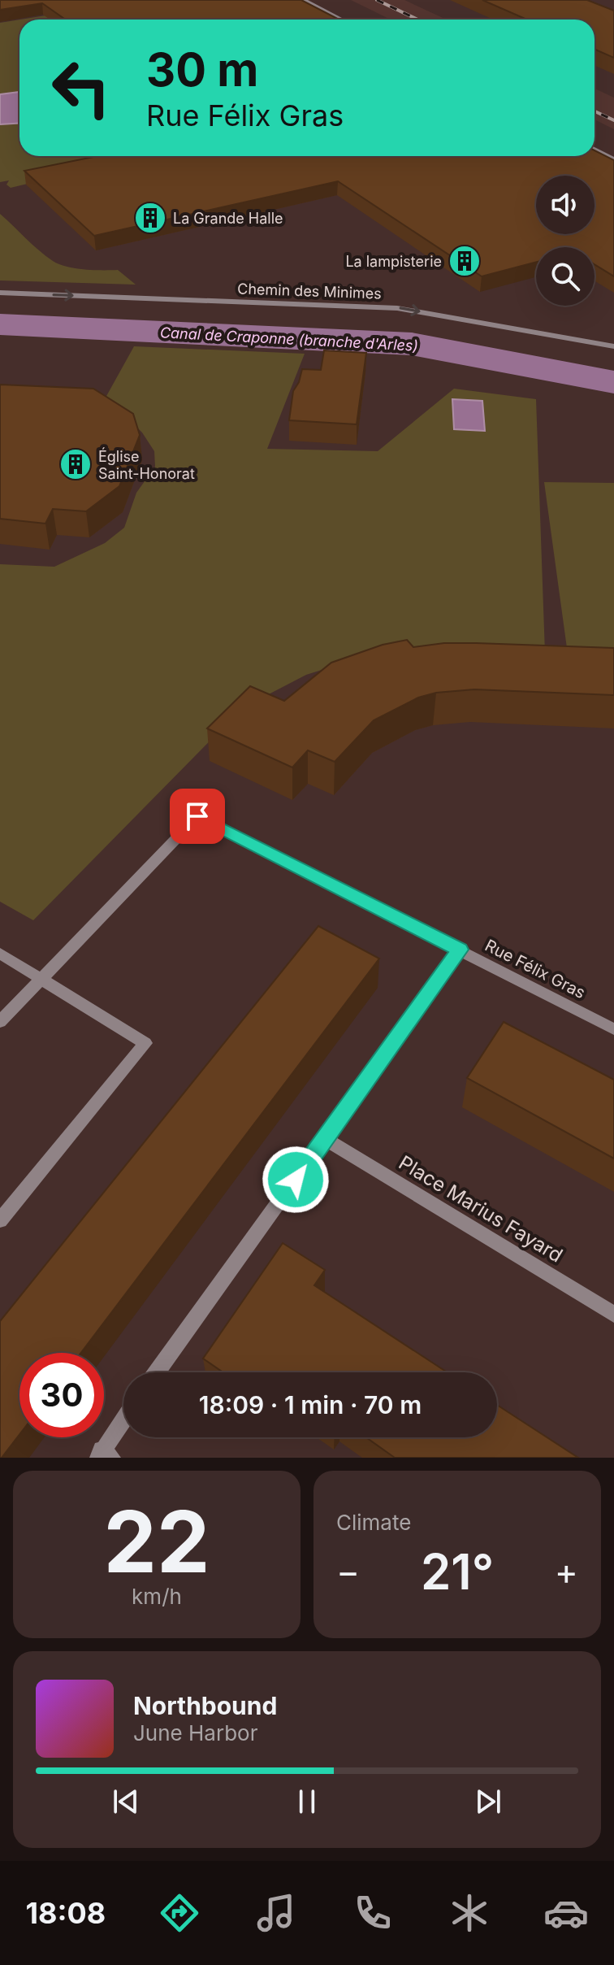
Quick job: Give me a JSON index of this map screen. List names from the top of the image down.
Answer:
{
  "streets": {
    "street": ["Chemin des Minimes", "Rue Félix Gras", "Place Marius Fayard"]
  },
  "one_way": ["Chemin des Minimes"],
  "water": ["Canal de Craponne (branche d'Arles)"],
  "places": {
    "building": ["La Grande Halle", "La lampisterie", "Église Saint-Honorat"]
  },
  "page": {
    "turn": ["30 m", "Rue Félix Gras"],
    "limit": "30",
    "trip": "18:09 · 1 min · 70 m",
    "tile": [
      ["22", "km/h"],
      "Climate"
    ],
    "heat": ["−", "21°", "+"],
    "song": ["Northbound", "June Harbor"],
    "tabs": "18:08"
  }
}
